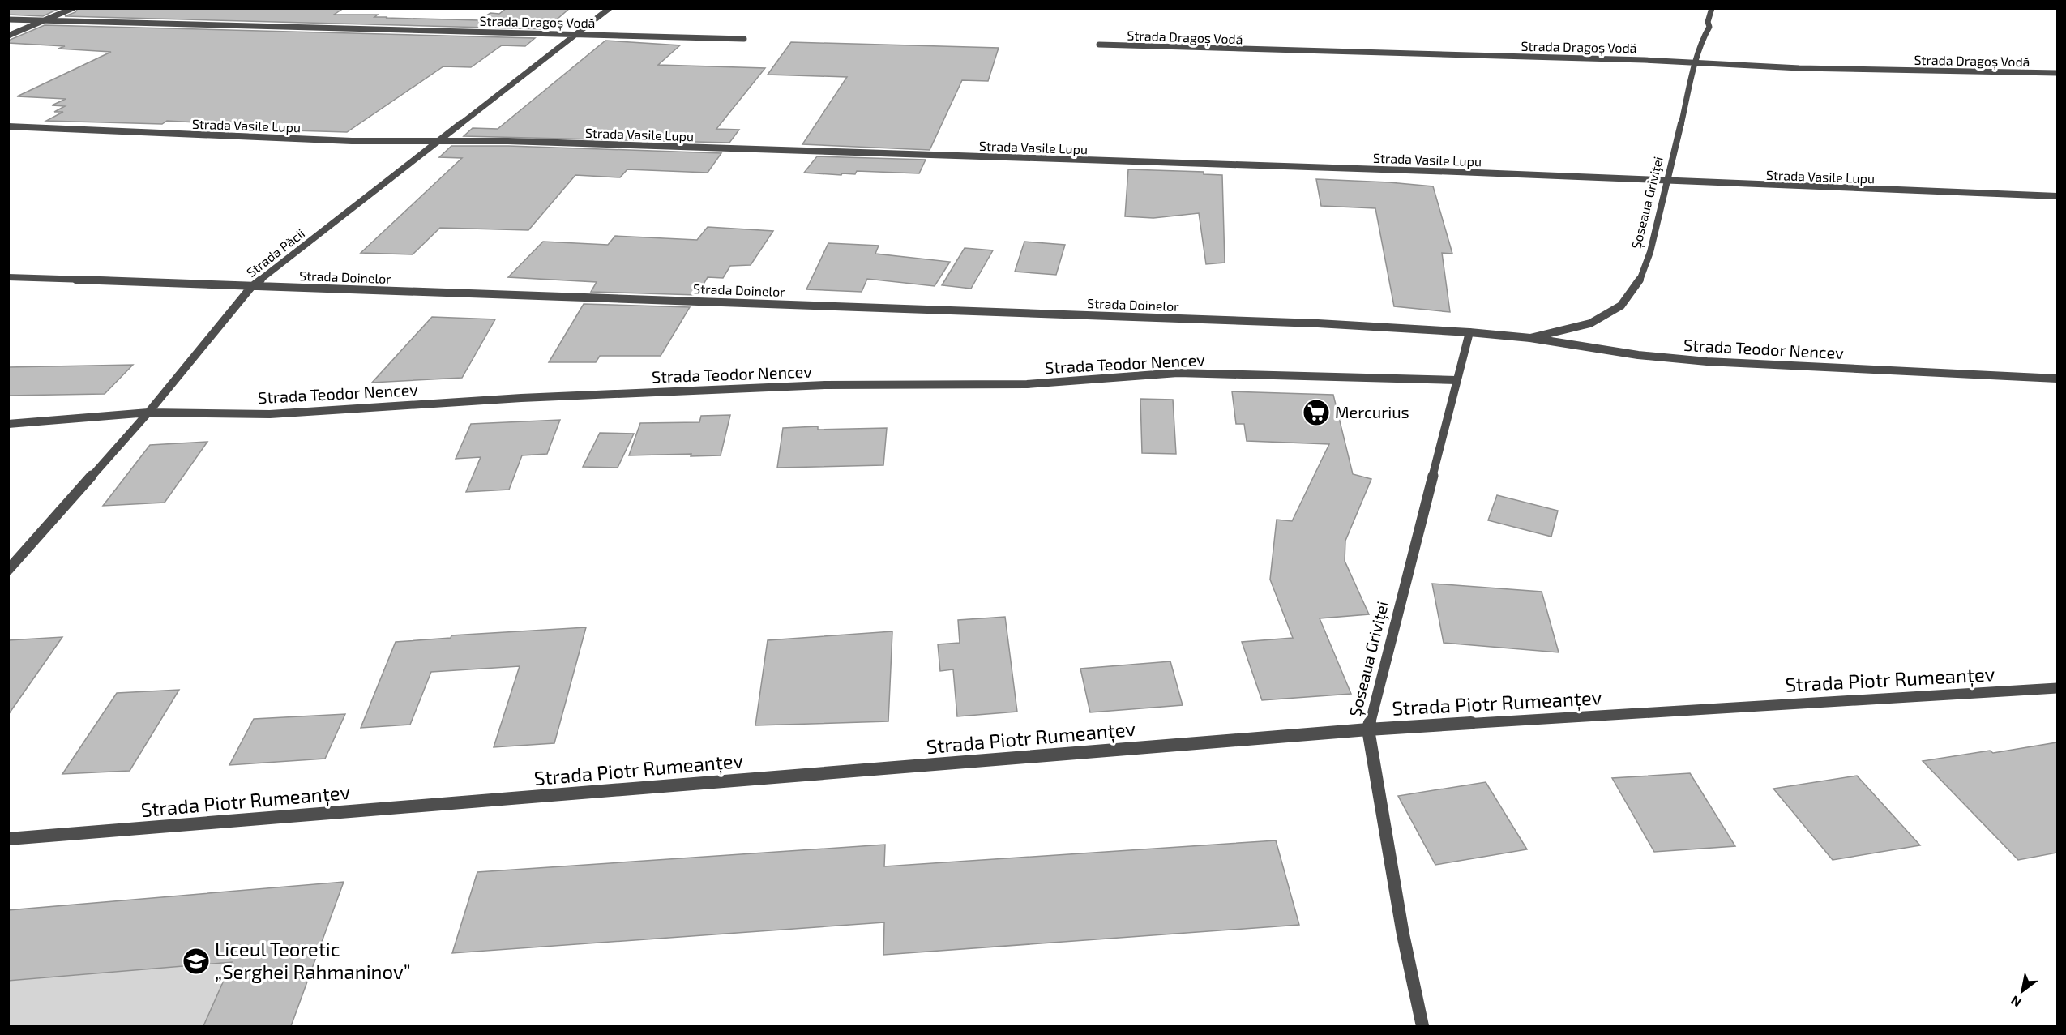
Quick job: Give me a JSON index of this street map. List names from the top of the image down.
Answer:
{
  "streets": {
    "street": [
      "Strada Dragoș Vodă",
      "Strada Vasile Lupu",
      "Șoseaua Griviţei",
      "Strada Păcii",
      "Strada Doinelor",
      "Strada Teodor Nencev",
      "Strada Piotr Rumeanțev"
    ]
  },
  "crossings": [
    ["Strada Dragoș Vodă", "Șoseaua Griviţei"],
    ["Strada Dragoș Vodă", "Strada Păcii"],
    ["Strada Vasile Lupu", "Șoseaua Griviţei"],
    ["Strada Vasile Lupu", "Strada Păcii"],
    ["Șoseaua Griviţei", "Strada Doinelor"],
    ["Șoseaua Griviţei", "Strada Teodor Nencev"],
    ["Șoseaua Griviţei", "Strada Piotr Rumeanțev"],
    ["Strada Păcii", "Strada Doinelor"],
    ["Strada Păcii", "Strada Teodor Nencev"],
    ["Strada Doinelor", "Strada Teodor Nencev"]
  ],
  "places": {
    "supermarket": ["Mercurius"],
    "school or university": ["Liceul Teoretic „Serghei Rahmaninov”"]
  },
  "north": "bottom left"
}
